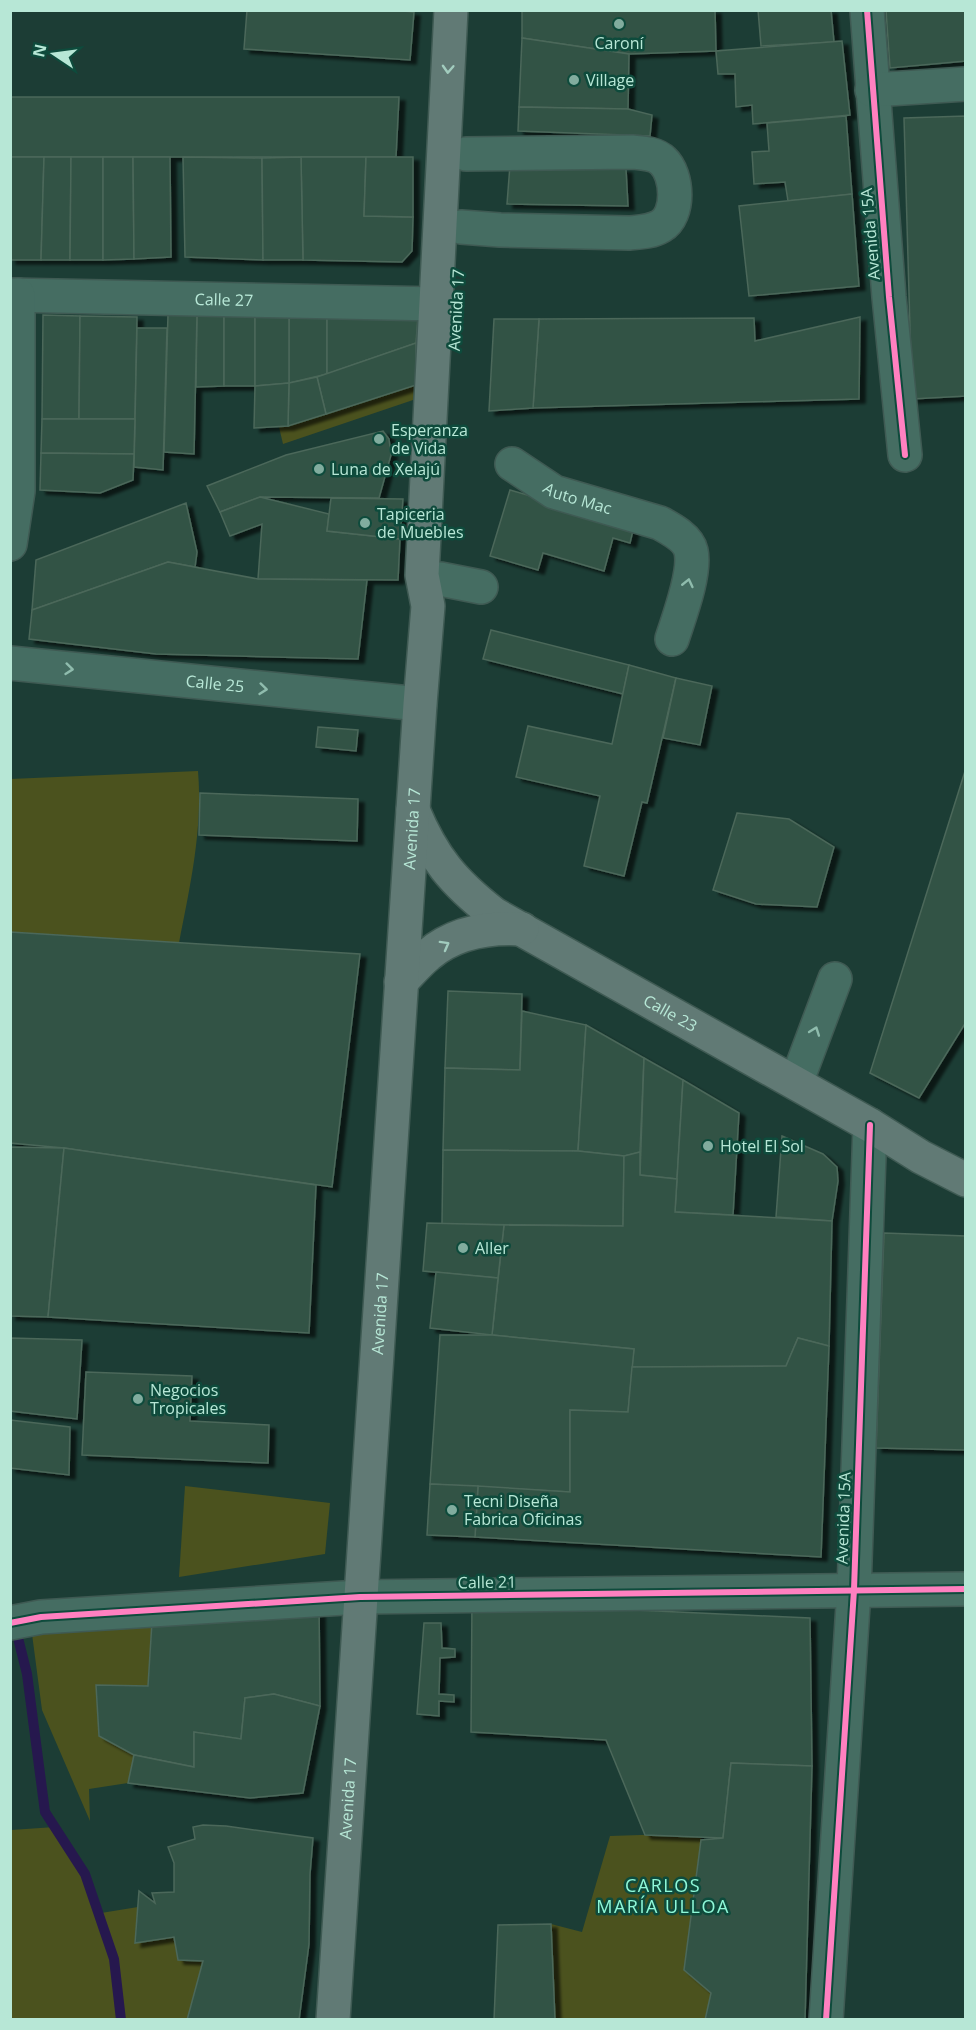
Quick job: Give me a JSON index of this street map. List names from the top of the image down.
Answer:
{
  "streets": {
    "main road": ["Avenida 17", "Calle 23"],
    "street": [
      "Avenida 15A",
      "Calle 27",
      "Auto Mac",
      "Calle 25",
      "Calle 21"
    ]
  },
  "crossings": [
    ["Avenida 15A", "Calle 23"],
    ["Avenida 15A", "Calle 21"],
    ["Calle 27", "Avenida 17"],
    ["Avenida 17", "Calle 25"],
    ["Avenida 17", "Calle 23"],
    ["Avenida 17", "Calle 21"]
  ],
  "one_way": ["Auto Mac", "Calle 25"],
  "districts": ["CARLOS MARÍA ULLOA"],
  "places": [
    "Caroní",
    "Village",
    "Esperanza de Vida",
    "Luna de Xelajú",
    "Tapiceria de Muebles",
    "Hotel El Sol",
    "Aller",
    "Negocios Tropicales",
    "Tecni Diseña Fabrica Oficinas"
  ],
  "north": "left"
}
